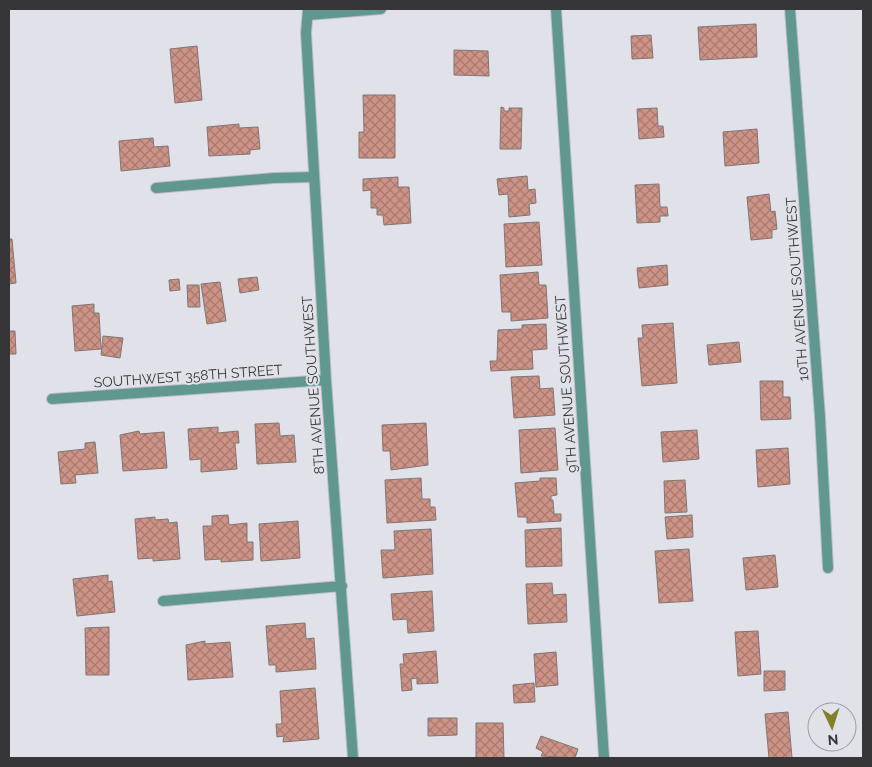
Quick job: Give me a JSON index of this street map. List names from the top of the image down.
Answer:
{
  "streets": {
    "street": [
      "10TH AVENUE SOUTHWEST",
      "SOUTHWEST 358TH STREET",
      "9TH AVENUE SOUTHWEST",
      "8TH AVENUE SOUTHWEST"
    ]
  },
  "crossings": [
    ["SOUTHWEST 358TH STREET", "8TH AVENUE SOUTHWEST"]
  ],
  "north": "bottom"
}
